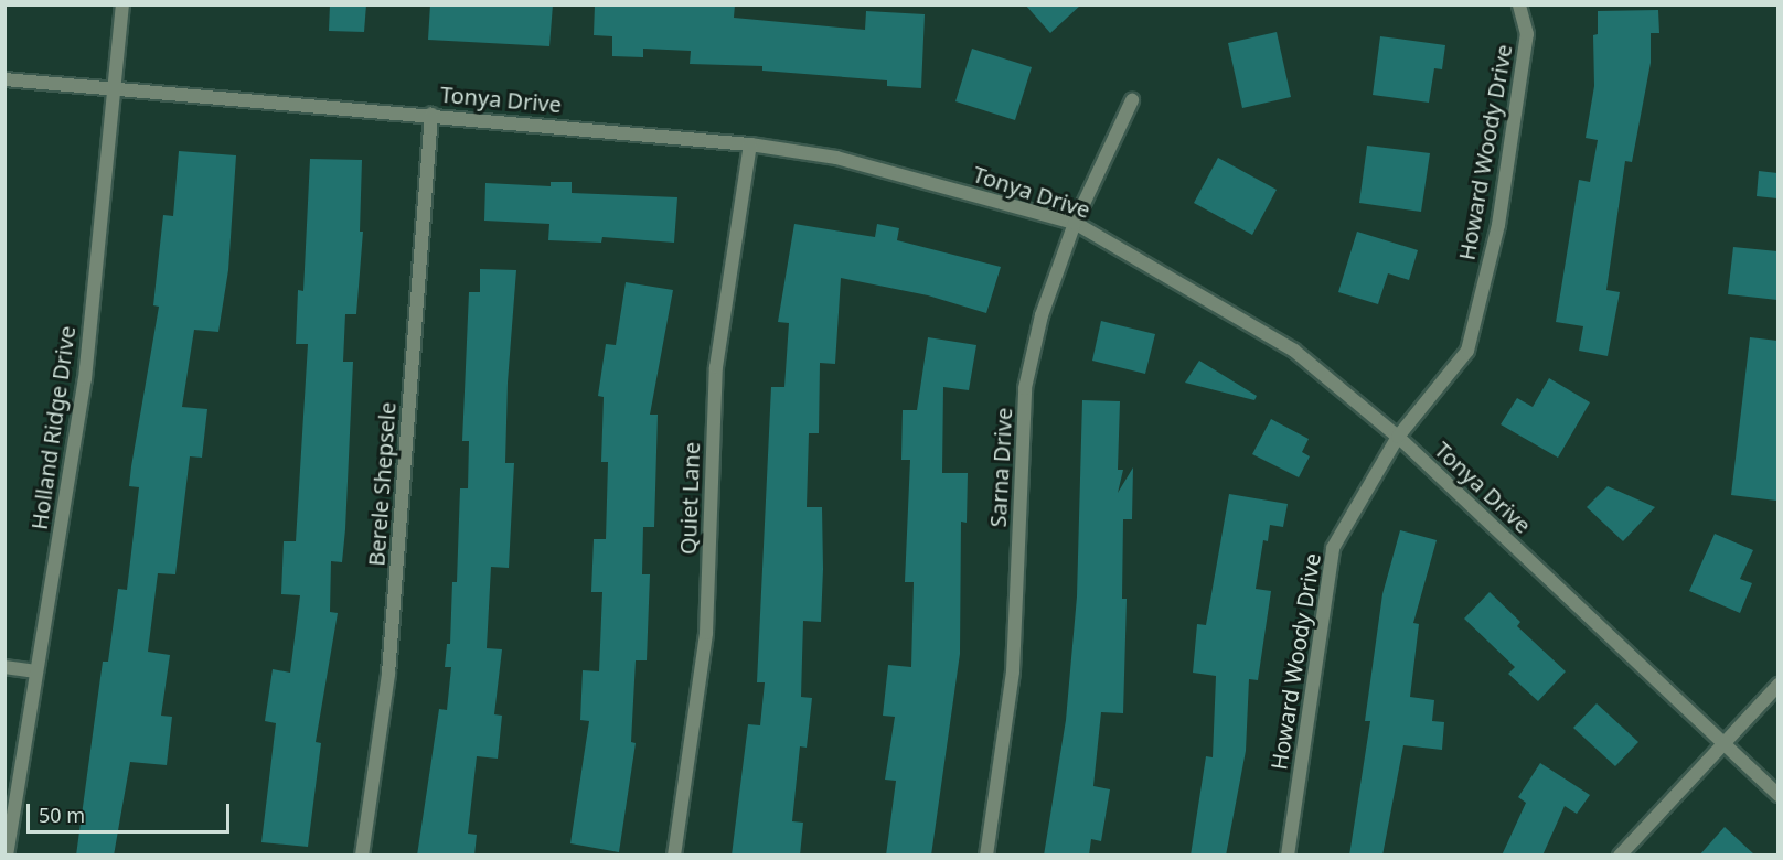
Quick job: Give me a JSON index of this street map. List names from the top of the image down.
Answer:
{
  "streets": {
    "street": [
      "Tonya Drive",
      "Howard Woody Drive",
      "Holland Ridge Drive",
      "Sarna Drive",
      "Berele Shepsele",
      "Quiet Lane"
    ]
  },
  "crossings": [
    ["Tonya Drive", "Howard Woody Drive"],
    ["Tonya Drive", "Holland Ridge Drive"],
    ["Tonya Drive", "Sarna Drive"],
    ["Tonya Drive", "Berele Shepsele"],
    ["Tonya Drive", "Quiet Lane"]
  ],
  "scale_bar": "50 m"
}
